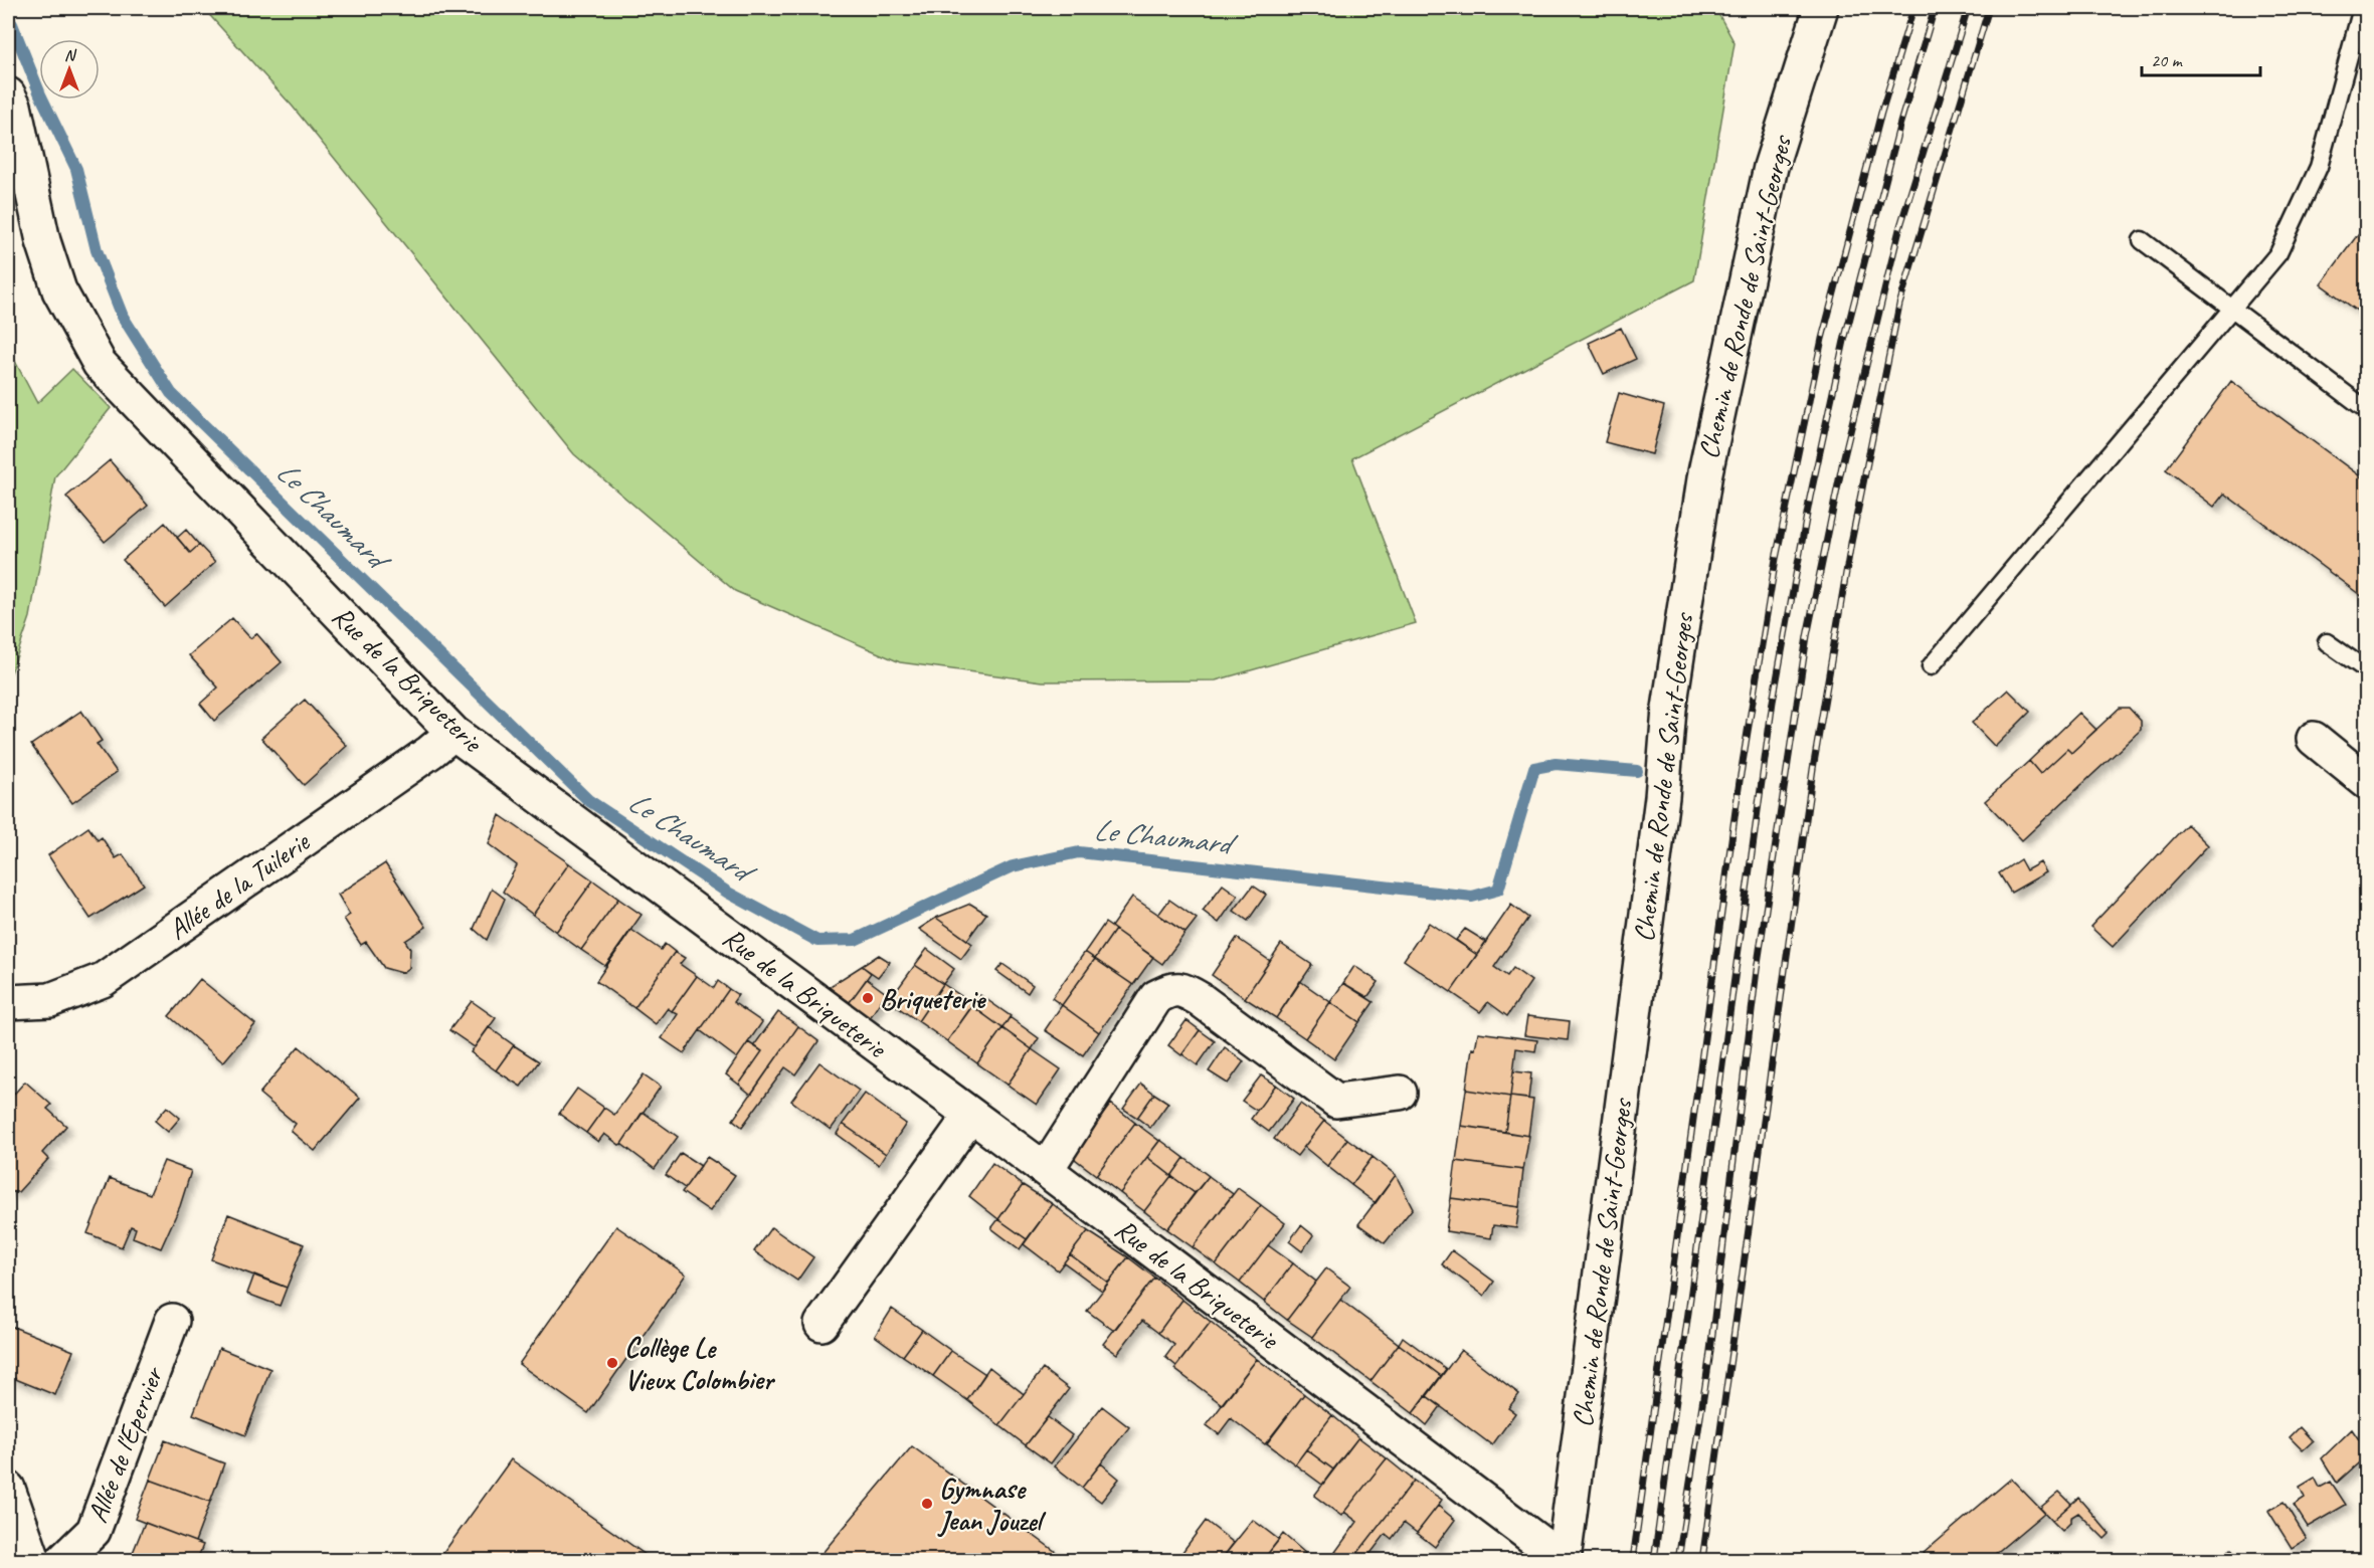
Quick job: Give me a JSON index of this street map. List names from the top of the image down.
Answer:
{
  "streets": {
    "street": [
      "Chemin de Ronde de Saint-Georges",
      "Rue de la Briqueterie",
      "Allée de la Tuilerie",
      "Allée de l'Epervier"
    ]
  },
  "crossings": [
    ["Chemin de Ronde de Saint-Georges", "Rue de la Briqueterie"],
    ["Rue de la Briqueterie", "Allée de la Tuilerie"]
  ],
  "water": ["Le Chaumard"],
  "places": ["Briqueterie", "Collège Le Vieux Colombier", "Gymnase Jean Jouzel"],
  "scale_bar": "20 m",
  "north": "top"
}
